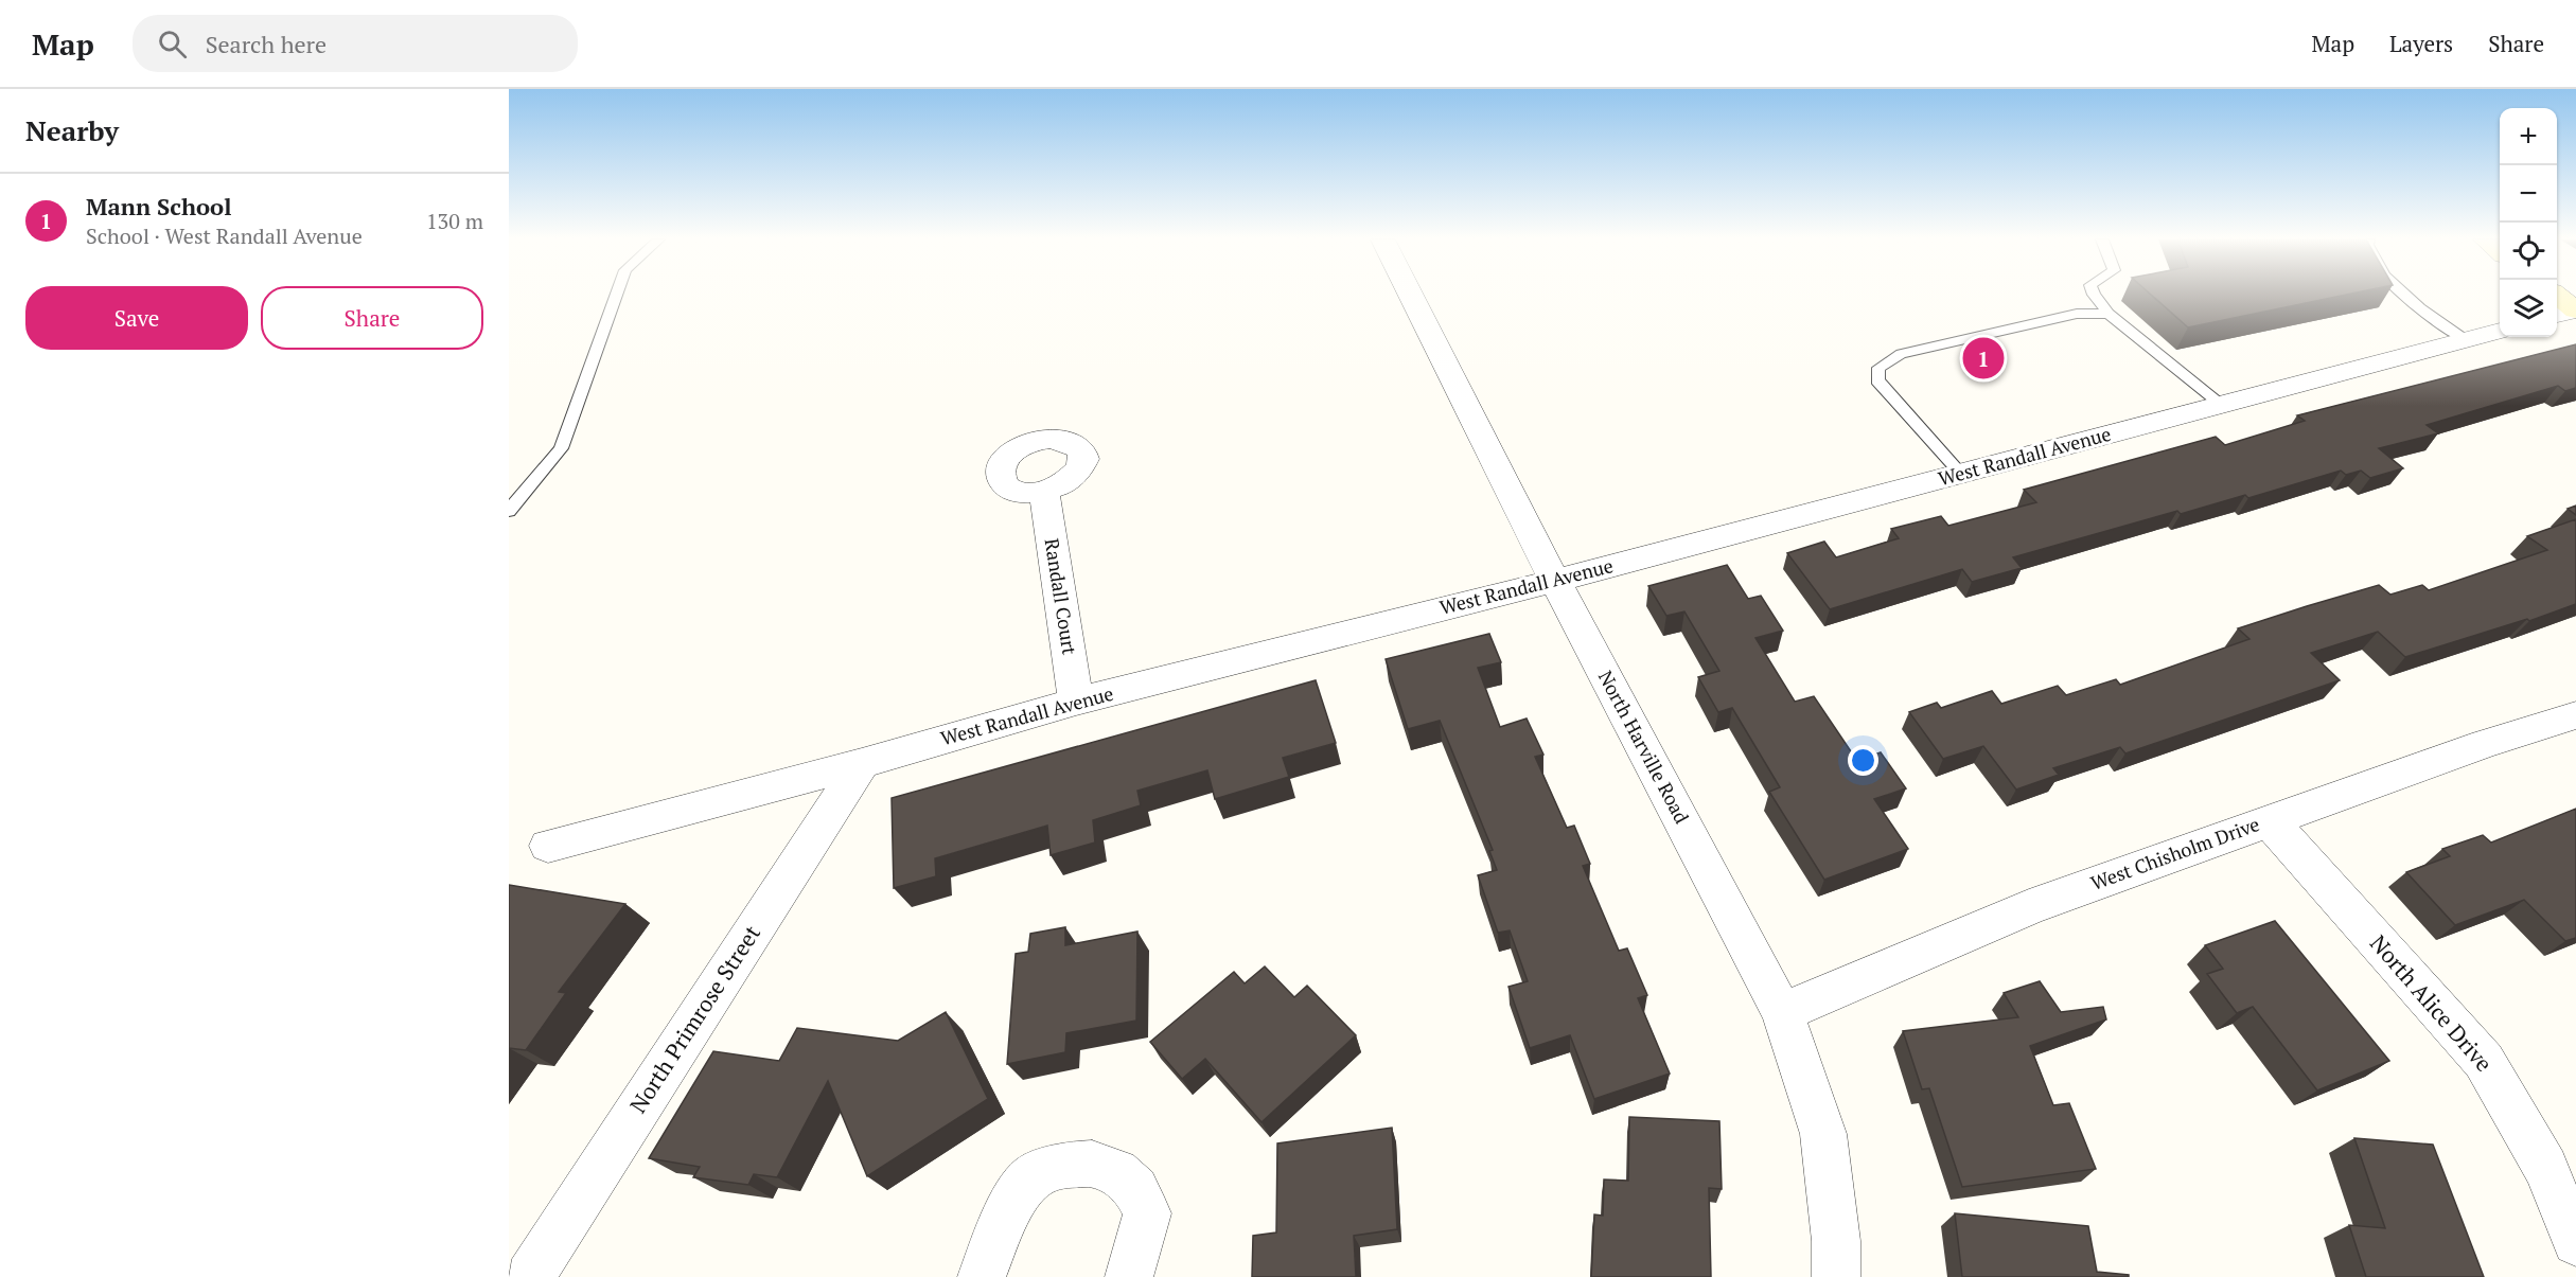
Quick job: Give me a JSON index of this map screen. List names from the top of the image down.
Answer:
{
  "streets": {
    "street": [
      "West Randall Avenue",
      "Randall Court",
      "North Harville Road",
      "West Chisholm Drive",
      "North Alice Drive",
      "North Primrose Street"
    ]
  },
  "crossings": [
    ["West Randall Avenue", "Randall Court"],
    ["West Randall Avenue", "North Harville Road"],
    ["West Randall Avenue", "North Primrose Street"],
    ["North Harville Road", "West Chisholm Drive"],
    ["West Chisholm Drive", "North Alice Drive"]
  ],
  "page": {
    "header": "Map",
    "search": "Search here",
    "nav": ["Map", "Layers", "Share"],
    "heading": "Nearby",
    "map_buttons": ["+", "−"],
    "list": [
      {
        "mark": "1",
        "name": "Mann School",
        "note": "School · West Randall Avenue",
        "value": "130 m"
      }
    ],
    "buttons": ["Save", "Share"],
    "pins": "1"
  }
}
